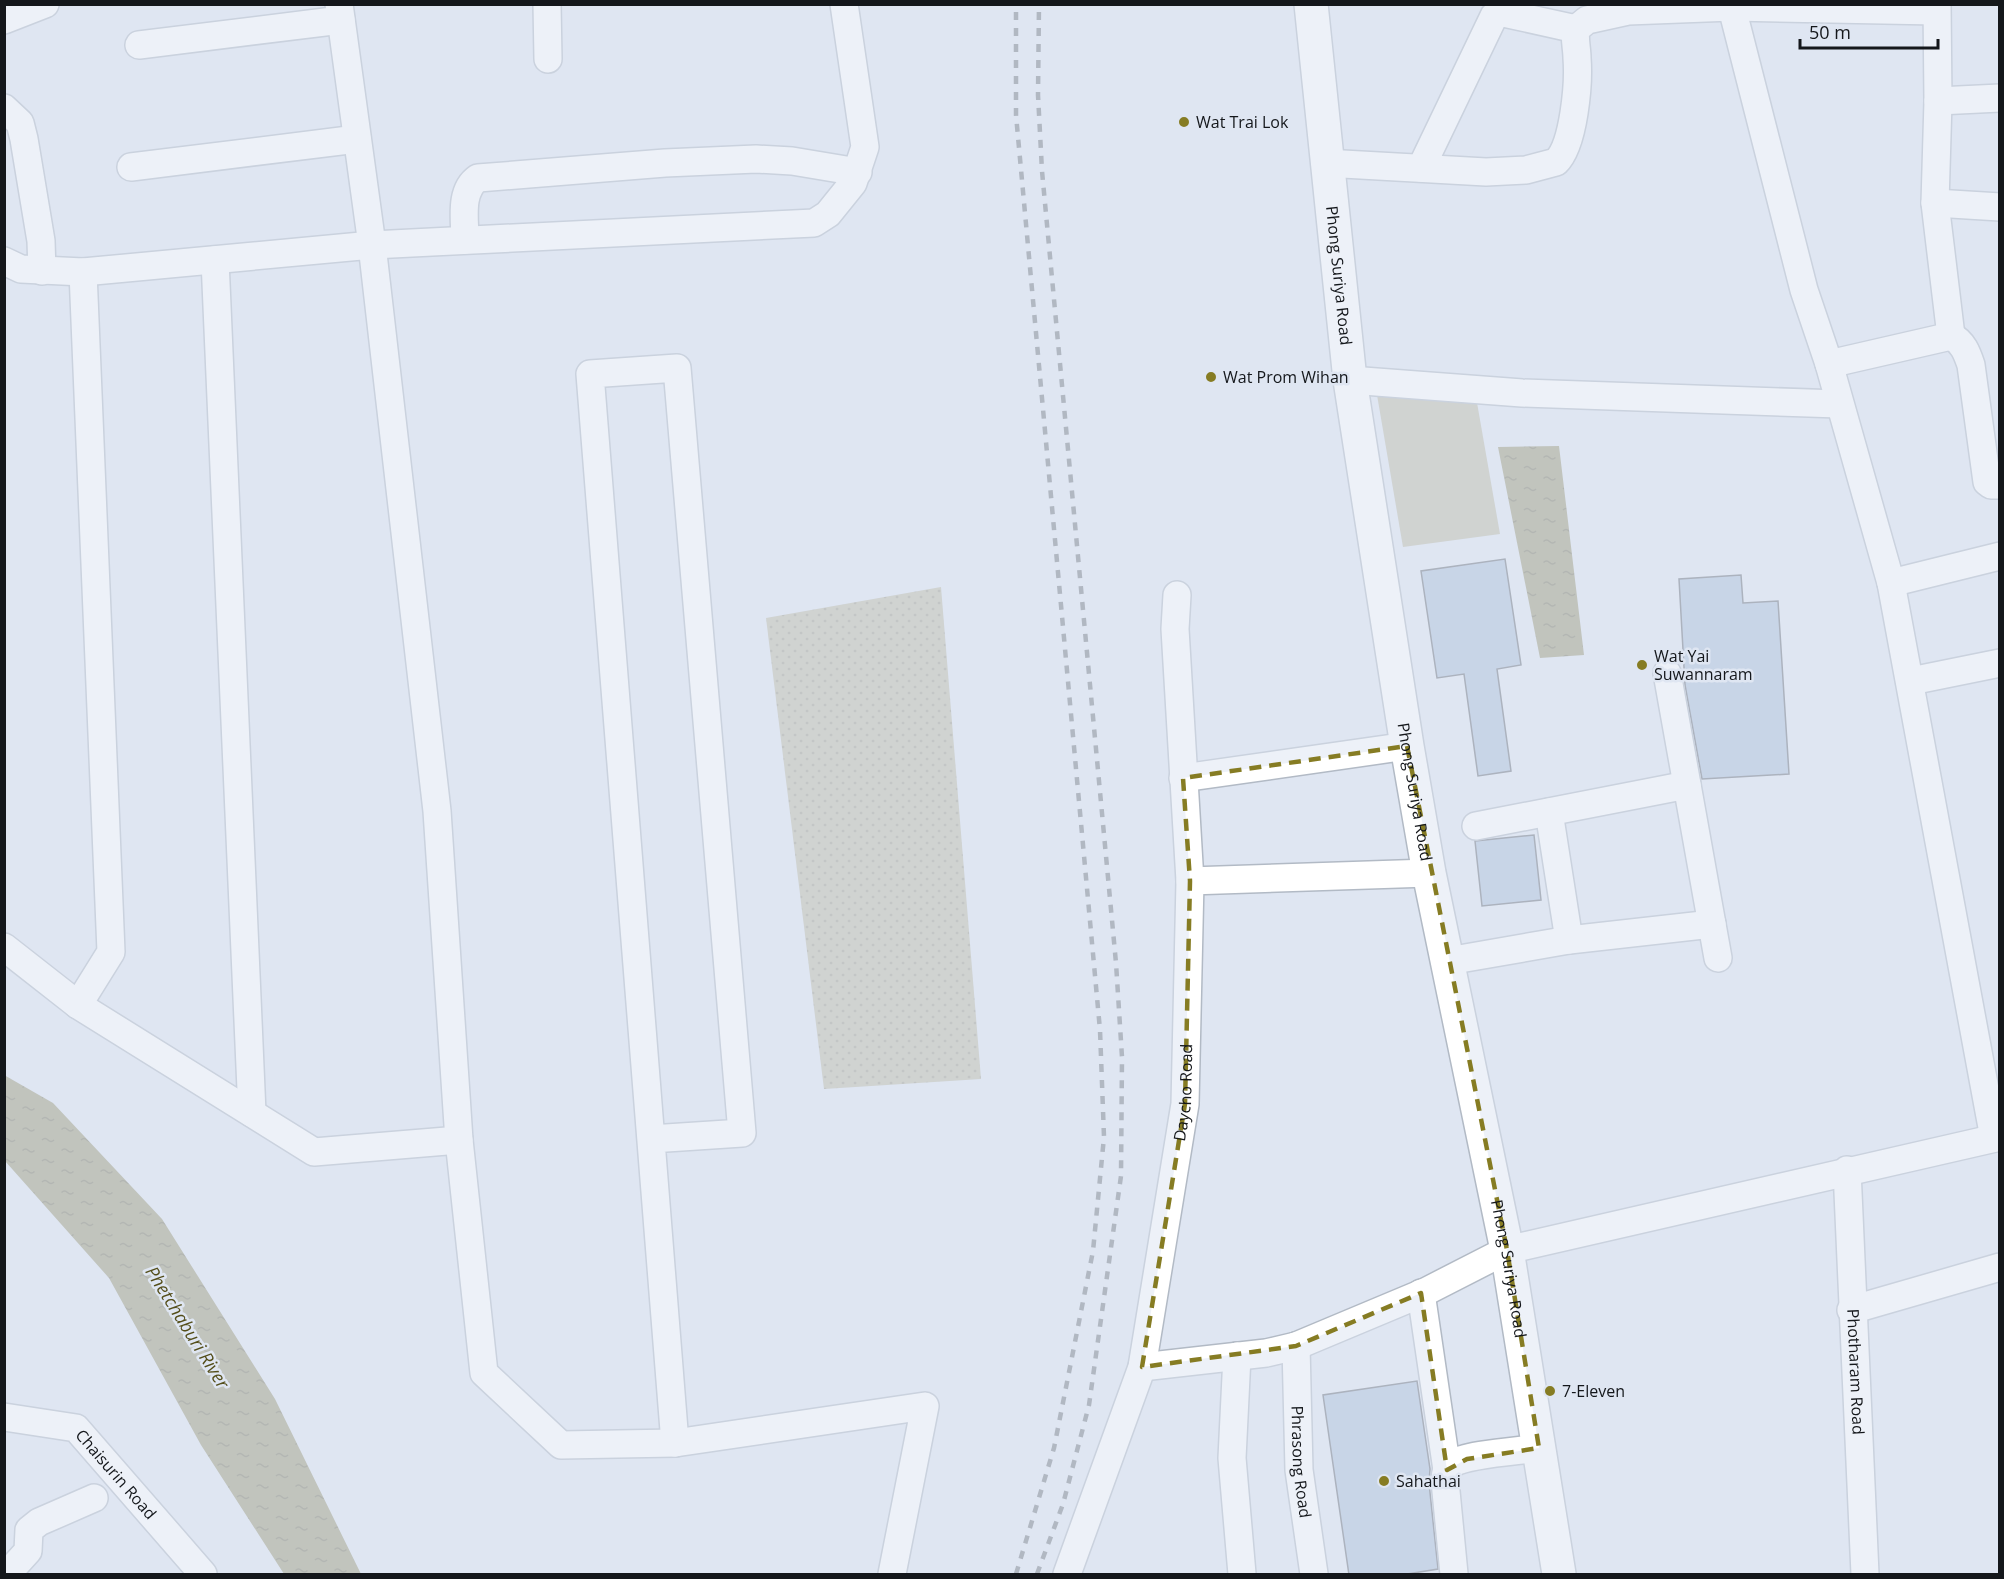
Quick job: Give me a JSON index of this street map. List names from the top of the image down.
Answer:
{
  "streets": {
    "main road": ["Phong Suriya Road"],
    "street": [
      "Daycho Road",
      "Photharam Road",
      "Phrasong Road",
      "Chaisurin Road"
    ]
  },
  "water": ["Phetchaburi River"],
  "places": [
    "Wat Trai Lok",
    "Wat Prom Wihan",
    "Wat Yai Suwannaram",
    "7-Eleven",
    "Sahathai"
  ],
  "scale_bar": "50 m"
}
